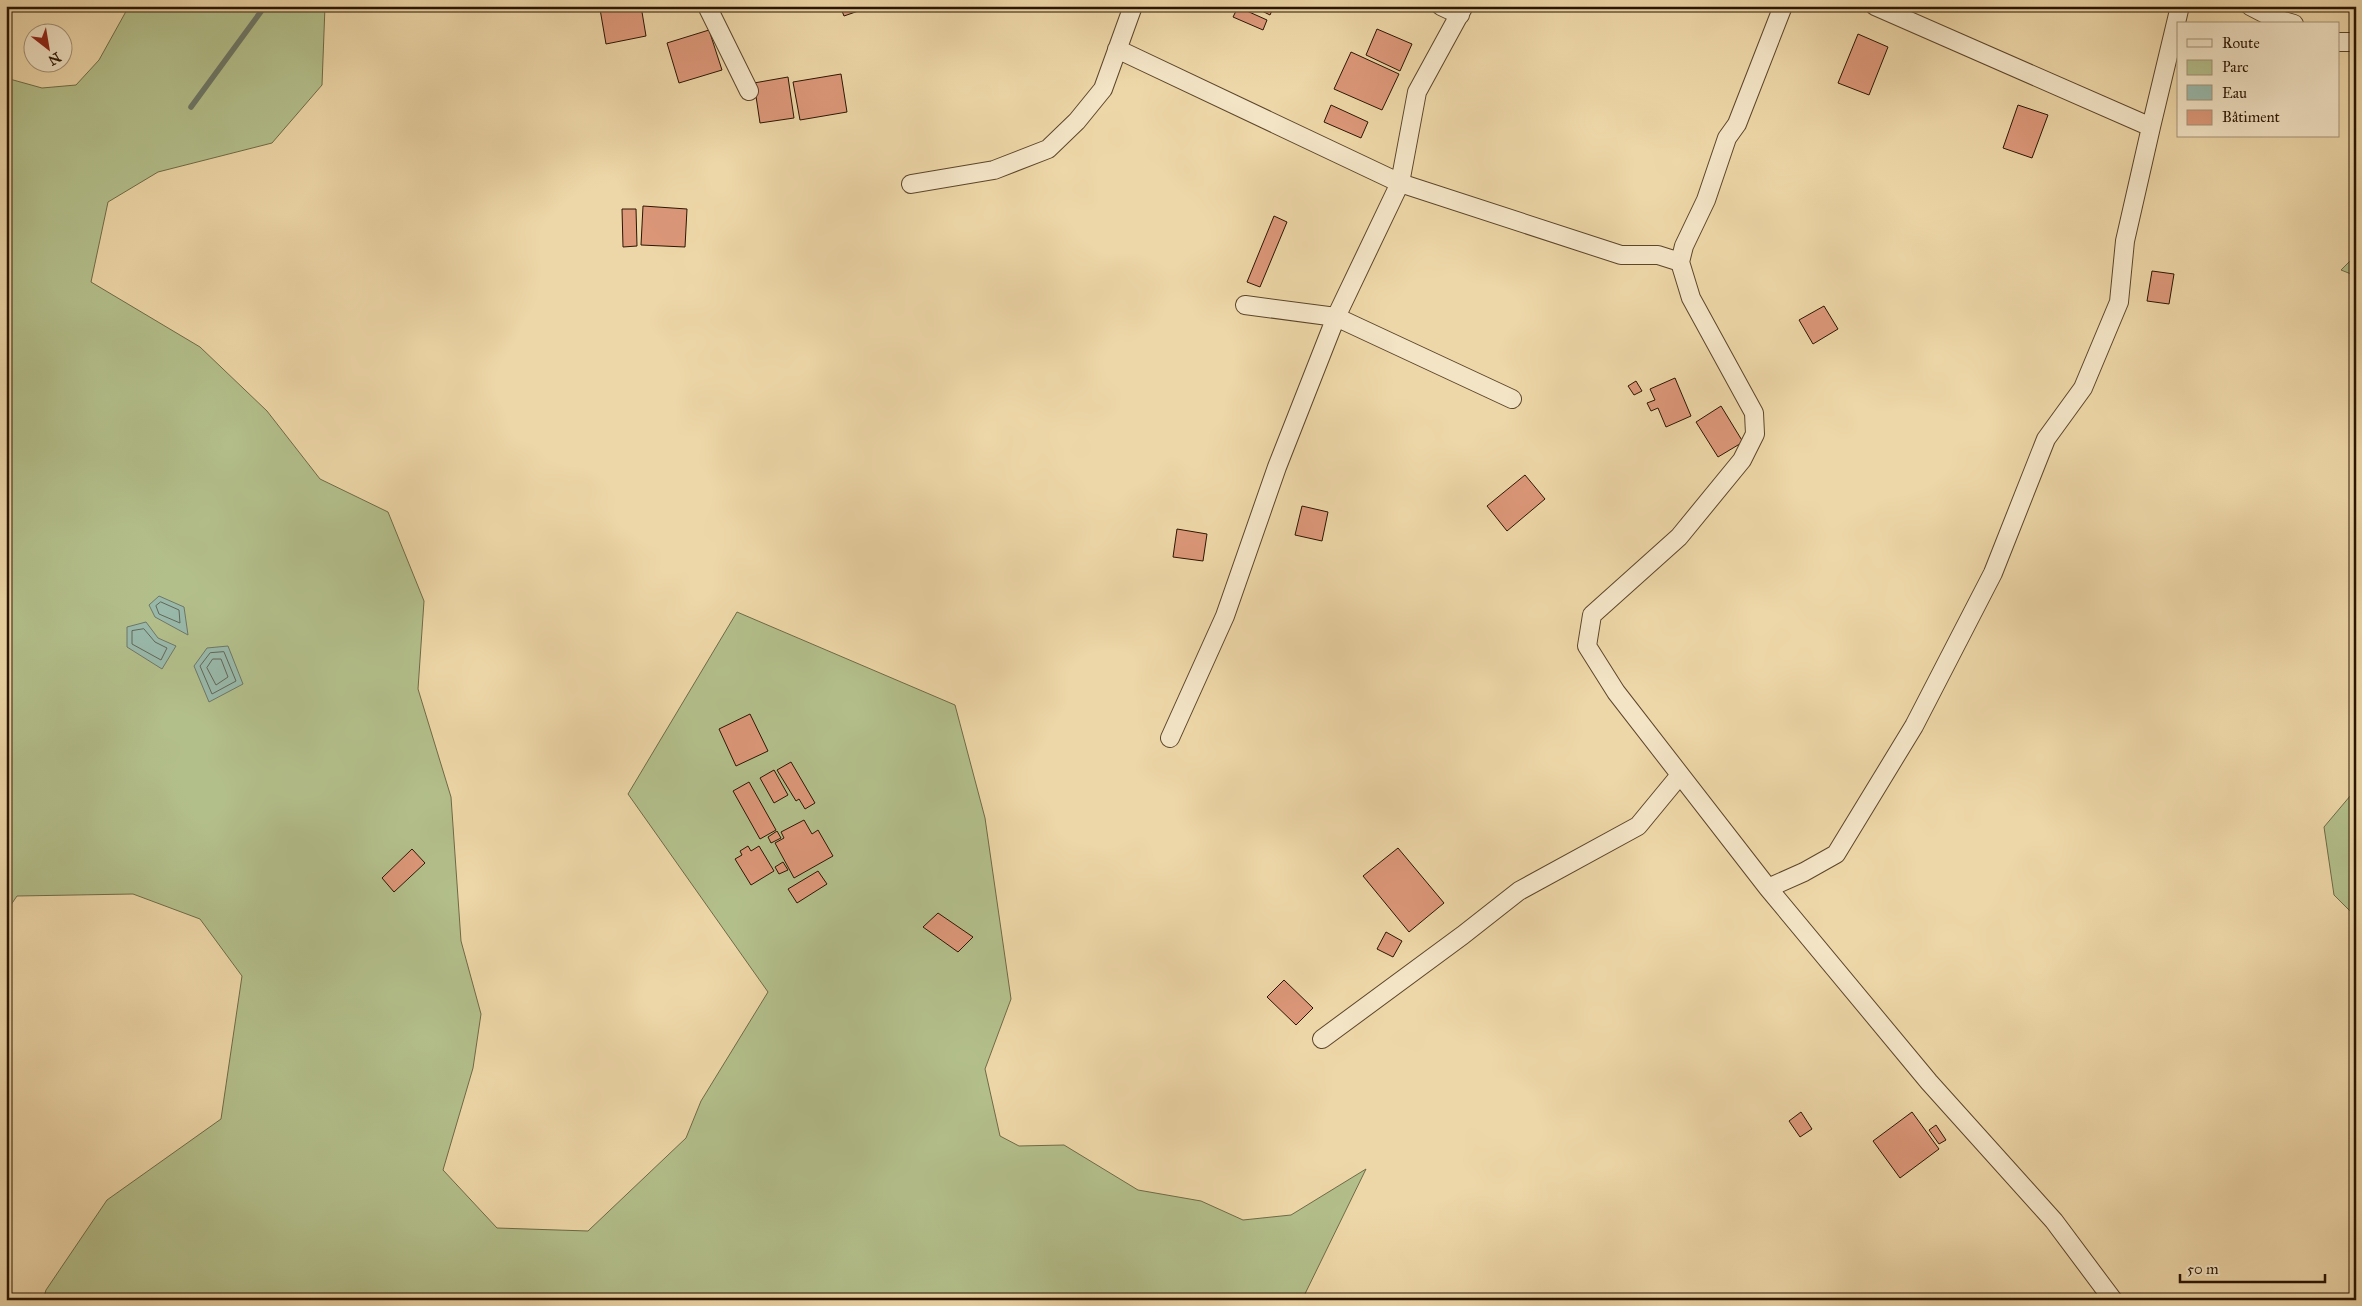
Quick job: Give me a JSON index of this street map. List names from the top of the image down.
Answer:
{
  "legend": [
    "Route",
    "Parc",
    "Eau",
    "Bâtiment"
  ],
  "scale_bar": "50 m",
  "north": "bottom right"
}
